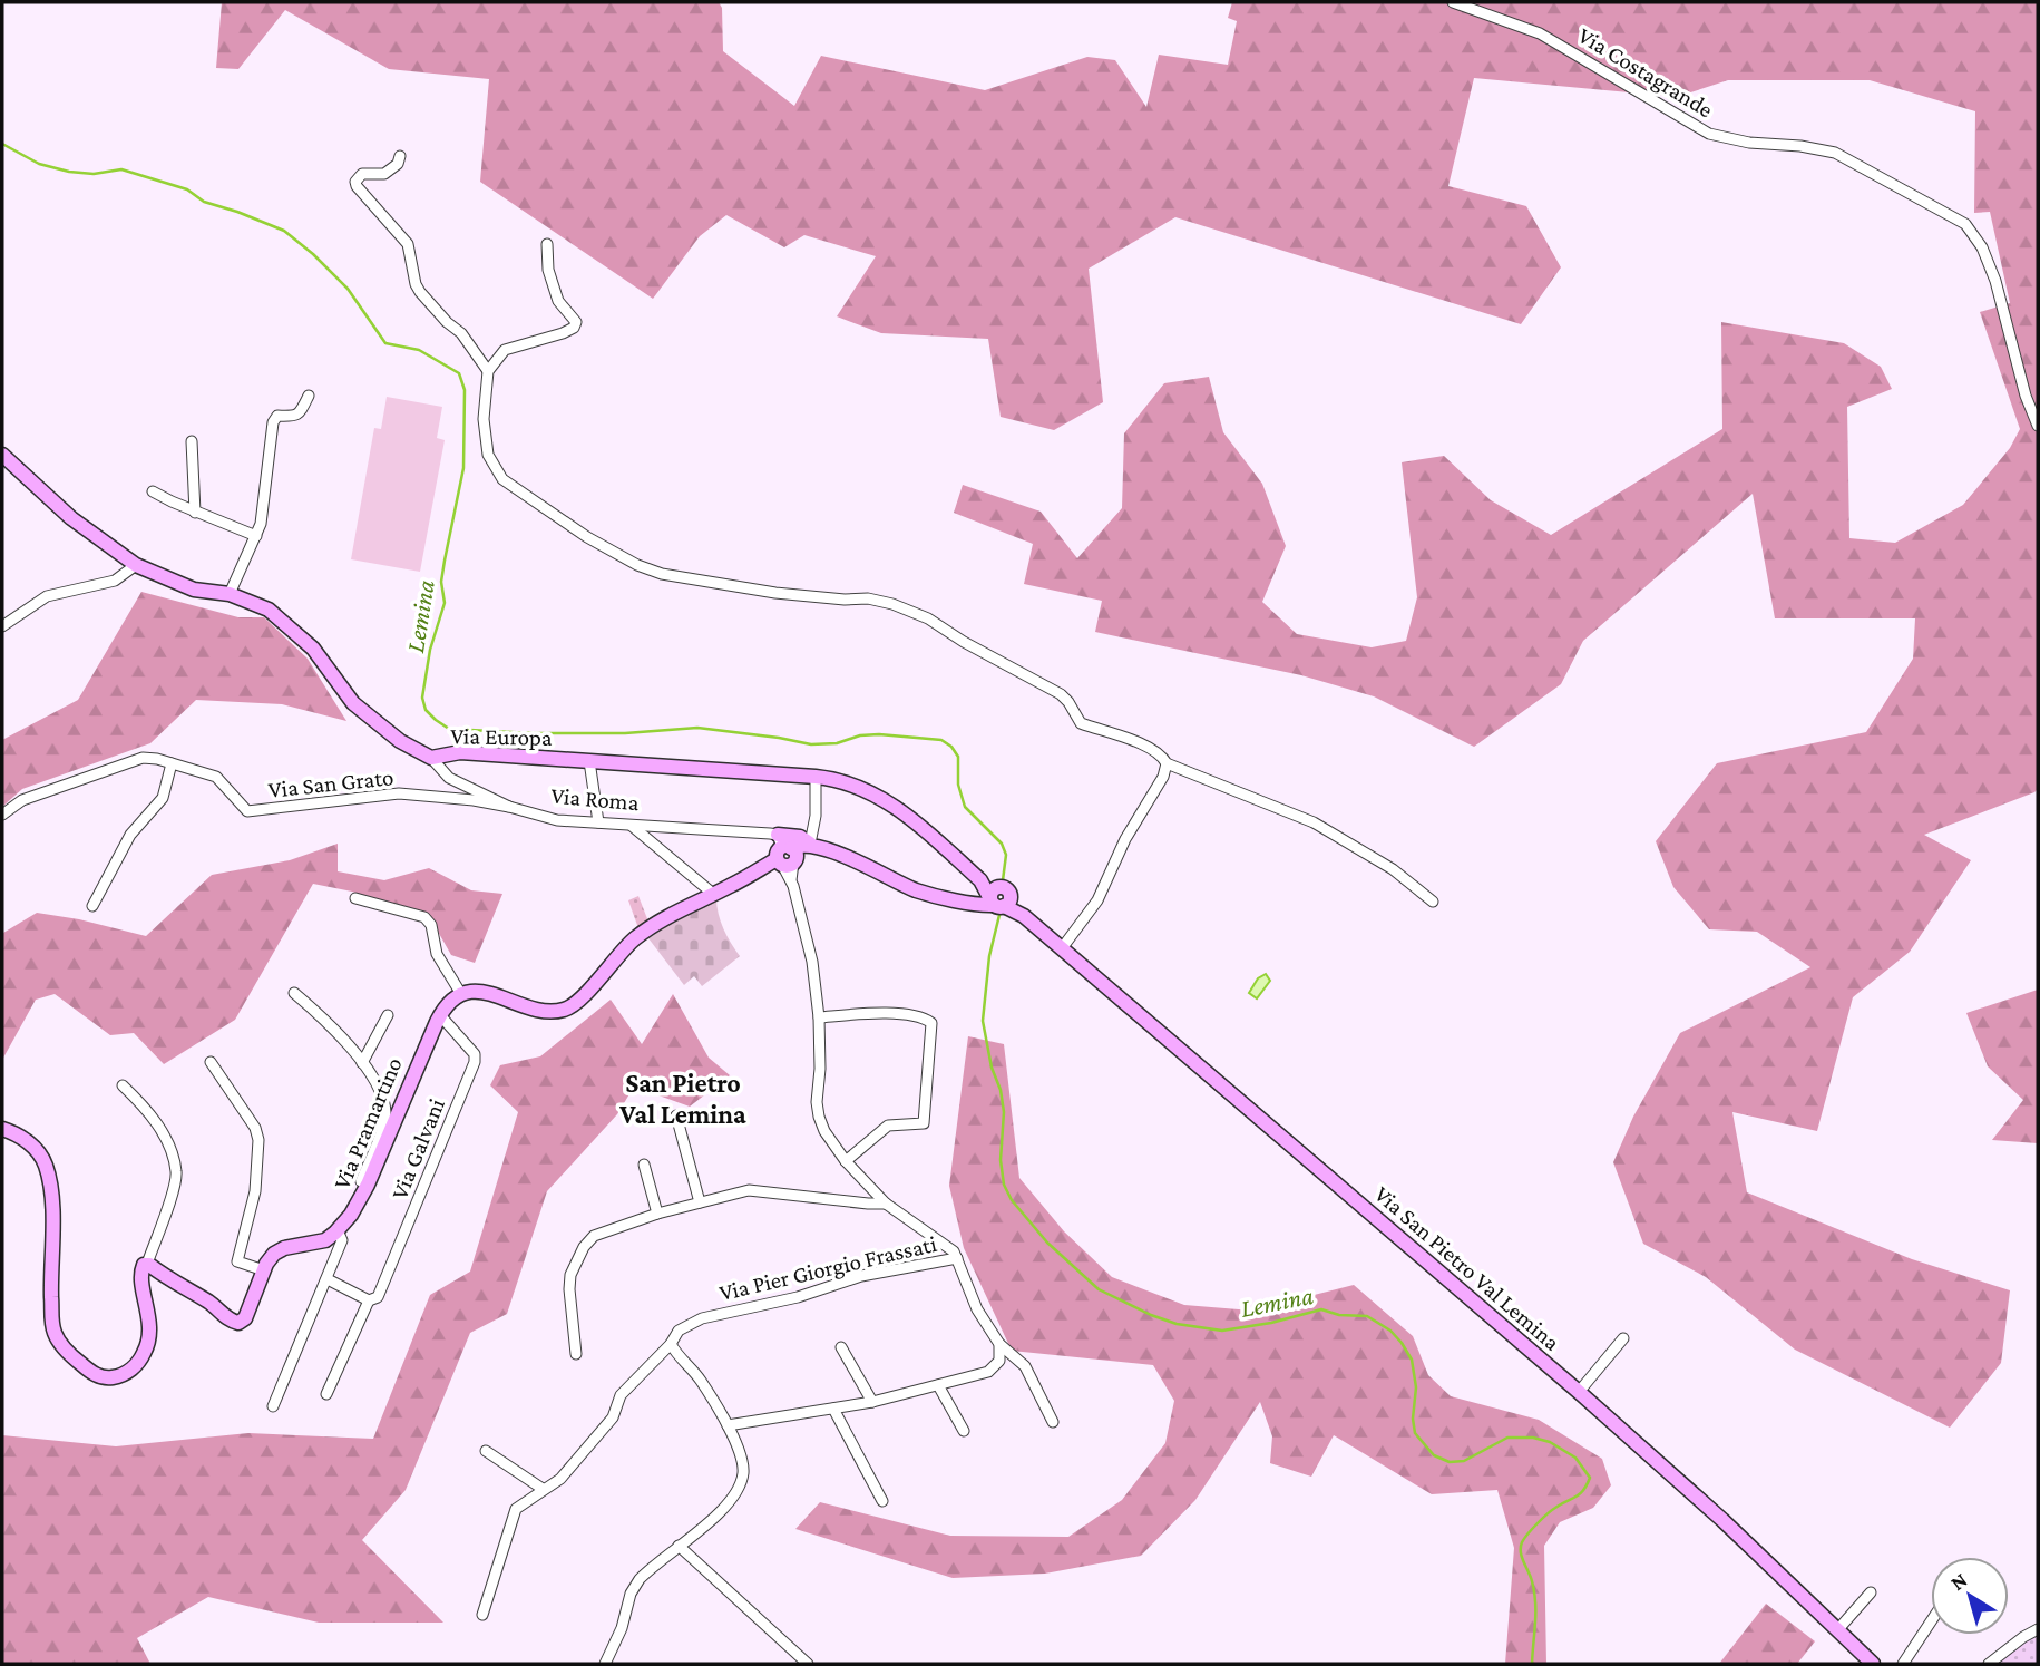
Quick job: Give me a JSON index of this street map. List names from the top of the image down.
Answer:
{
  "streets": {
    "street": [
      "Via Costagrande",
      "Via Europa",
      "Via San Grato",
      "Via Roma",
      "Via Pramartino",
      "Via Galvani",
      "Via Pier Giorgio Frassati",
      "Via San Pietro Val Lemina"
    ]
  },
  "crossings": [
    ["Via Europa", "Via Roma"],
    ["Via Europa", "Via San Pietro Val Lemina"],
    ["Via San Grato", "Via Roma"],
    ["Via Roma", "Via Pier Giorgio Frassati"],
    ["Via Pramartino", "Via Galvani"]
  ],
  "districts": ["San Pietro Val Lemina"],
  "water": ["Lemina"],
  "north": "top left"
}
